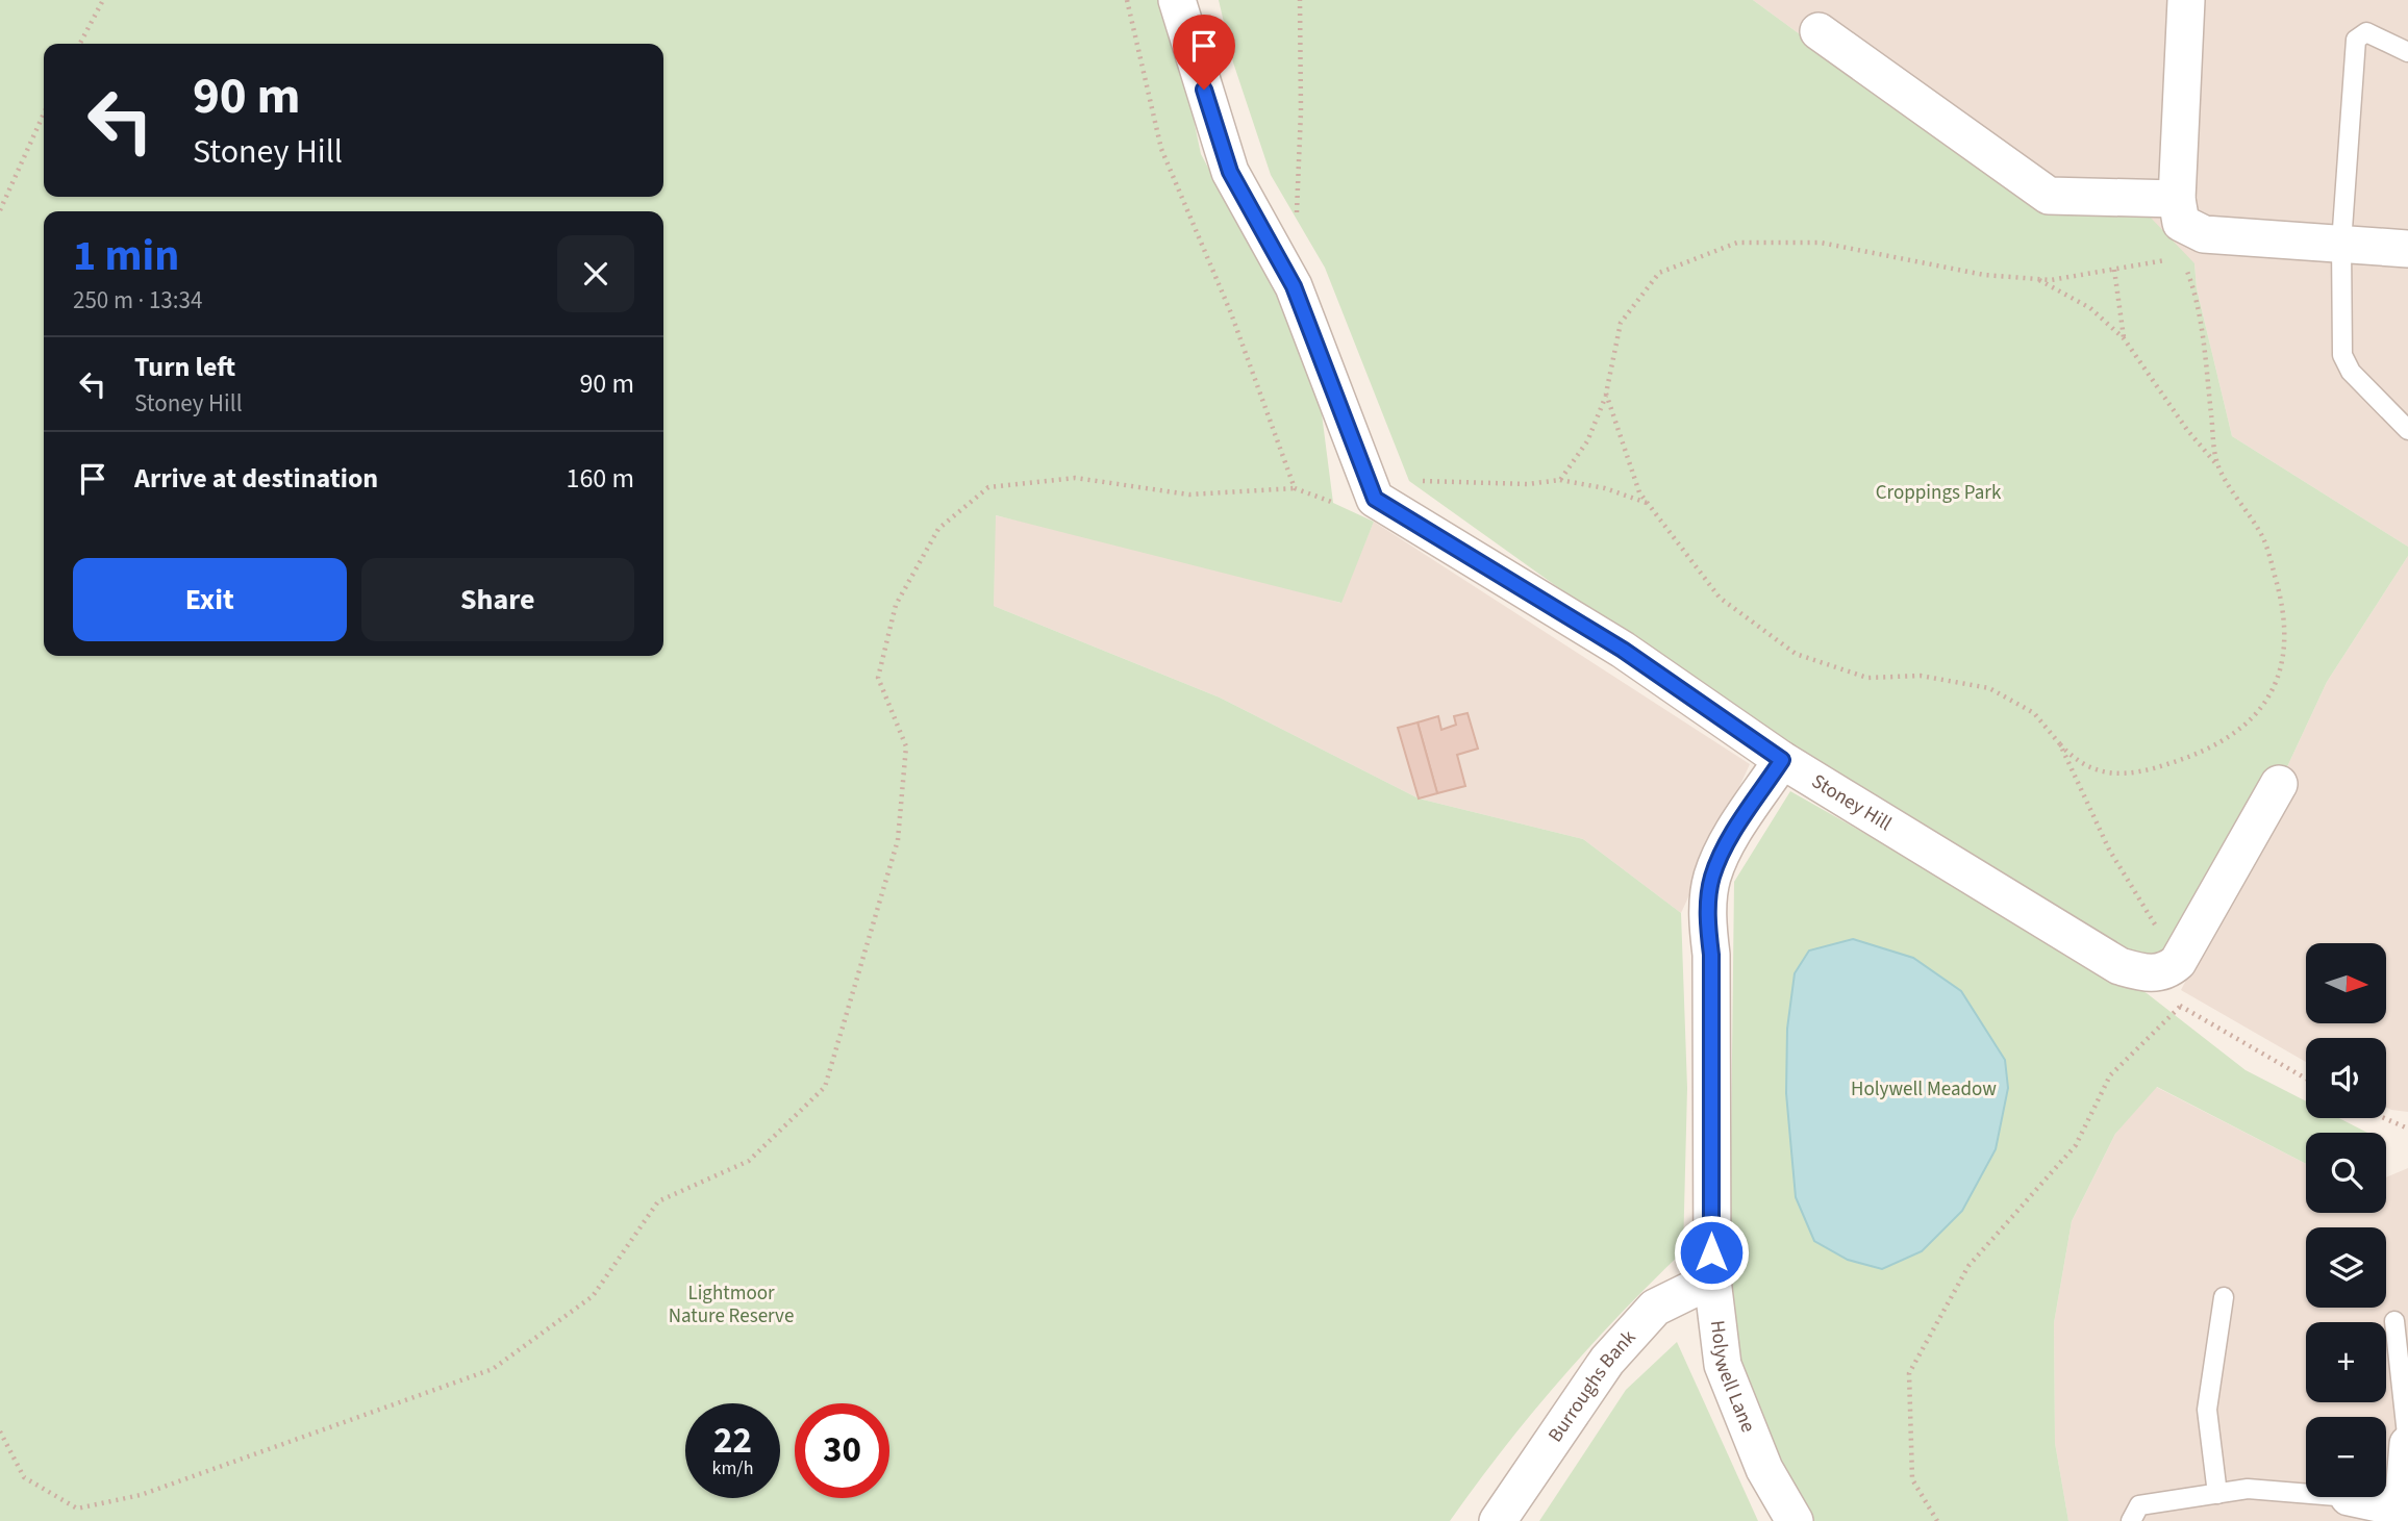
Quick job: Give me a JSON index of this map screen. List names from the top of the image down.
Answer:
{
  "streets": {
    "street": ["Stoney Hill", "Holywell Lane", "Burroughs Bank"]
  },
  "crossings": [
    ["Stoney Hill", "Holywell Lane"],
    ["Holywell Lane", "Burroughs Bank"]
  ],
  "parks": ["Croppings Park", "Holywell Meadow", "Lightmoor Nature Reserve"],
  "north": "right",
  "page": {
    "turn": ["90 m", "Stoney Hill"],
    "heading": ["1 min", "250 m · 13:34"],
    "list": [
      {
        "name": "Turn left",
        "note": "Stoney Hill",
        "value": "90 m"
      },
      {
        "name": "Arrive at destination",
        "value": "160 m"
      }
    ],
    "buttons": ["Exit", "Share"],
    "map_buttons": ["+", "−"],
    "speed": "22 km/h",
    "limit": "30"
  }
}
